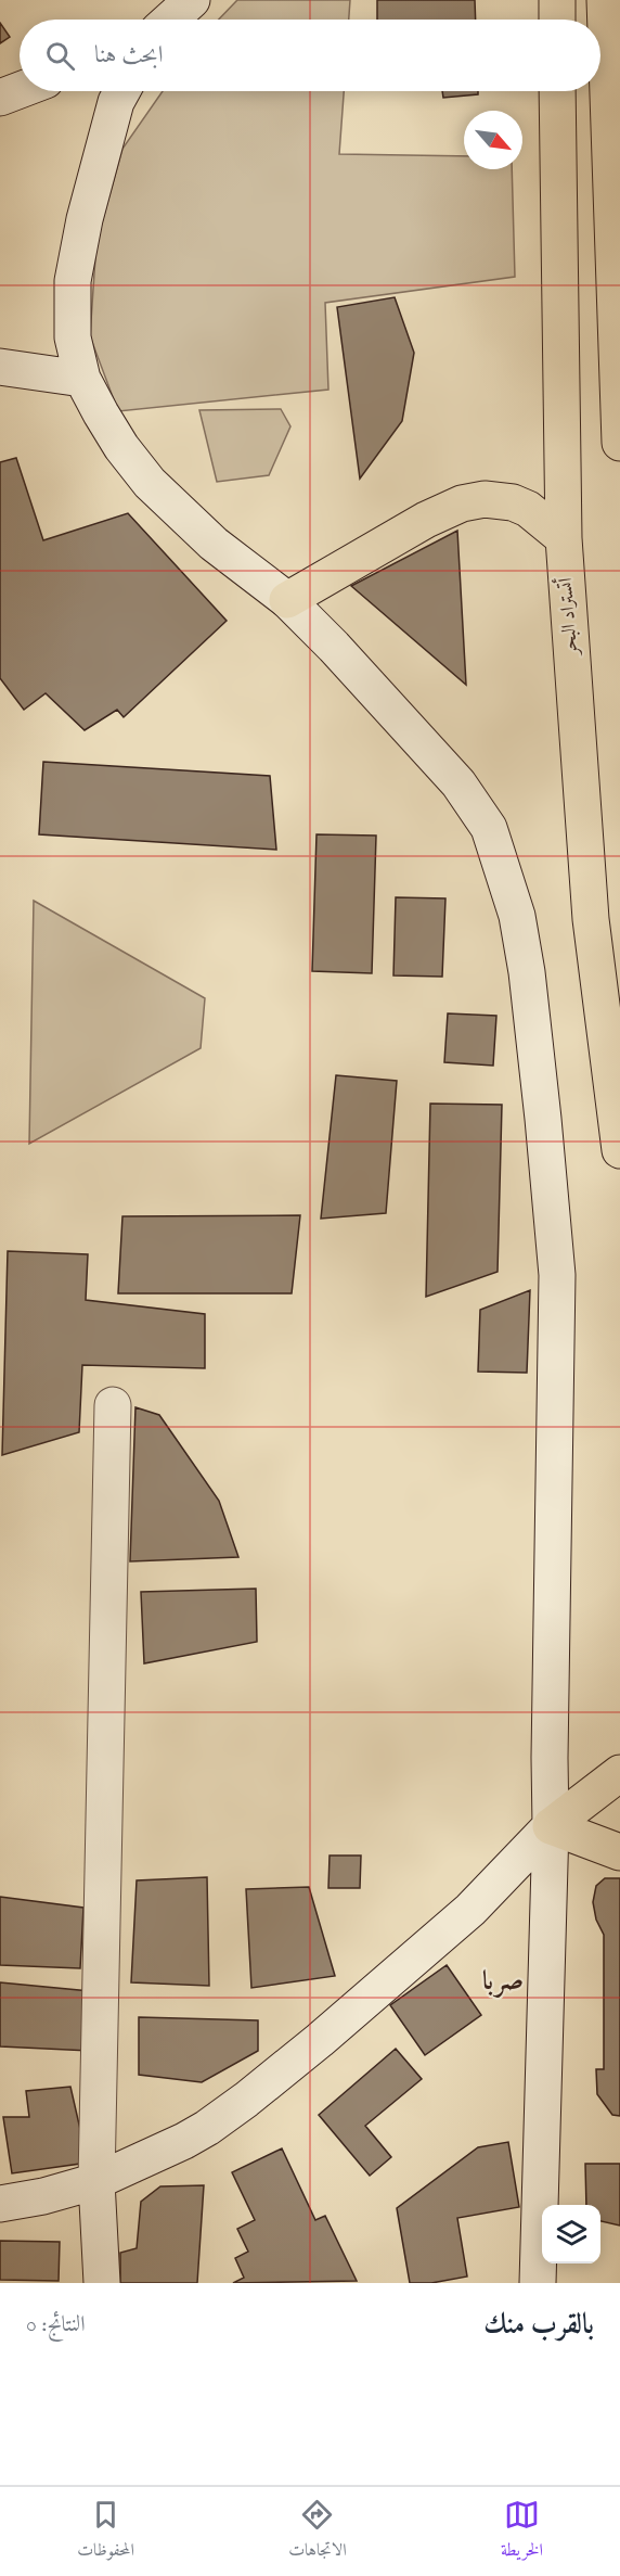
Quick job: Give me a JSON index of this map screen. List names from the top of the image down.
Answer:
{
  "streets": {
    "highway": ["أتستراد البحر"]
  },
  "districts": ["صربا"],
  "north": "bottom right",
  "page": {
    "search": "ابحث هنا",
    "heading": ["بالقرب منك", "النتائج: 0"],
    "nav": ["الخريطة", "الاتجاهات", "المحفوظات"]
  }
}
